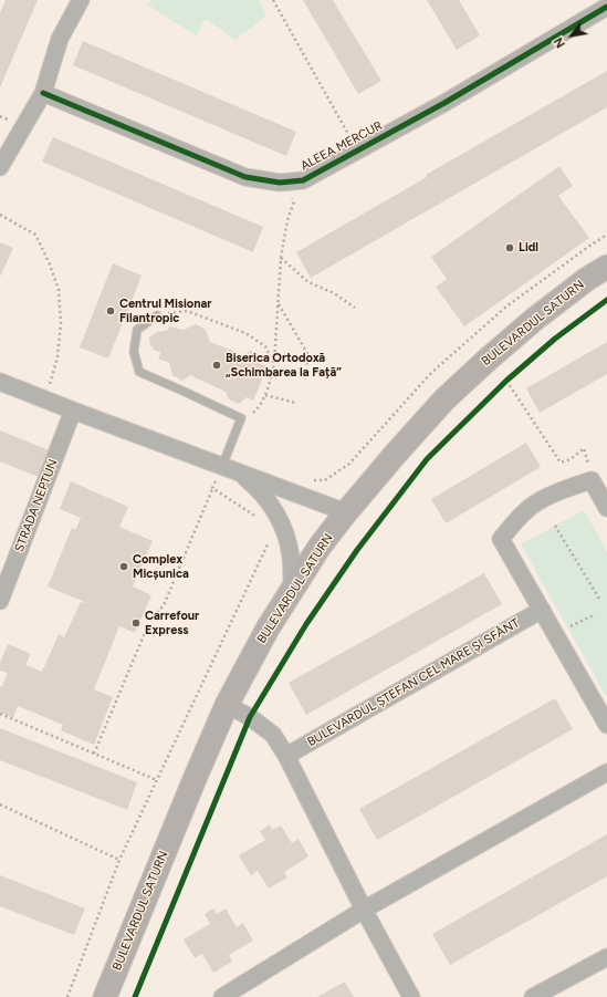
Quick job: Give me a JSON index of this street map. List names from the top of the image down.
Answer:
{
  "streets": {
    "main road": ["BULEVARDUL SATURN"],
    "street": ["ALEEA MERCUR", "STRADA NEPTUN", "BULEVARDUL ȘTEFAN CEL MARE ȘI SFÂNT"]
  },
  "places": [
    "Lidl",
    "Centrul Misionar Filantropic",
    "Biserica Ortodoxă „Schimbarea la Față”",
    "Complex Micșunica",
    "Carrefour Express"
  ],
  "north": "bottom left"
}
